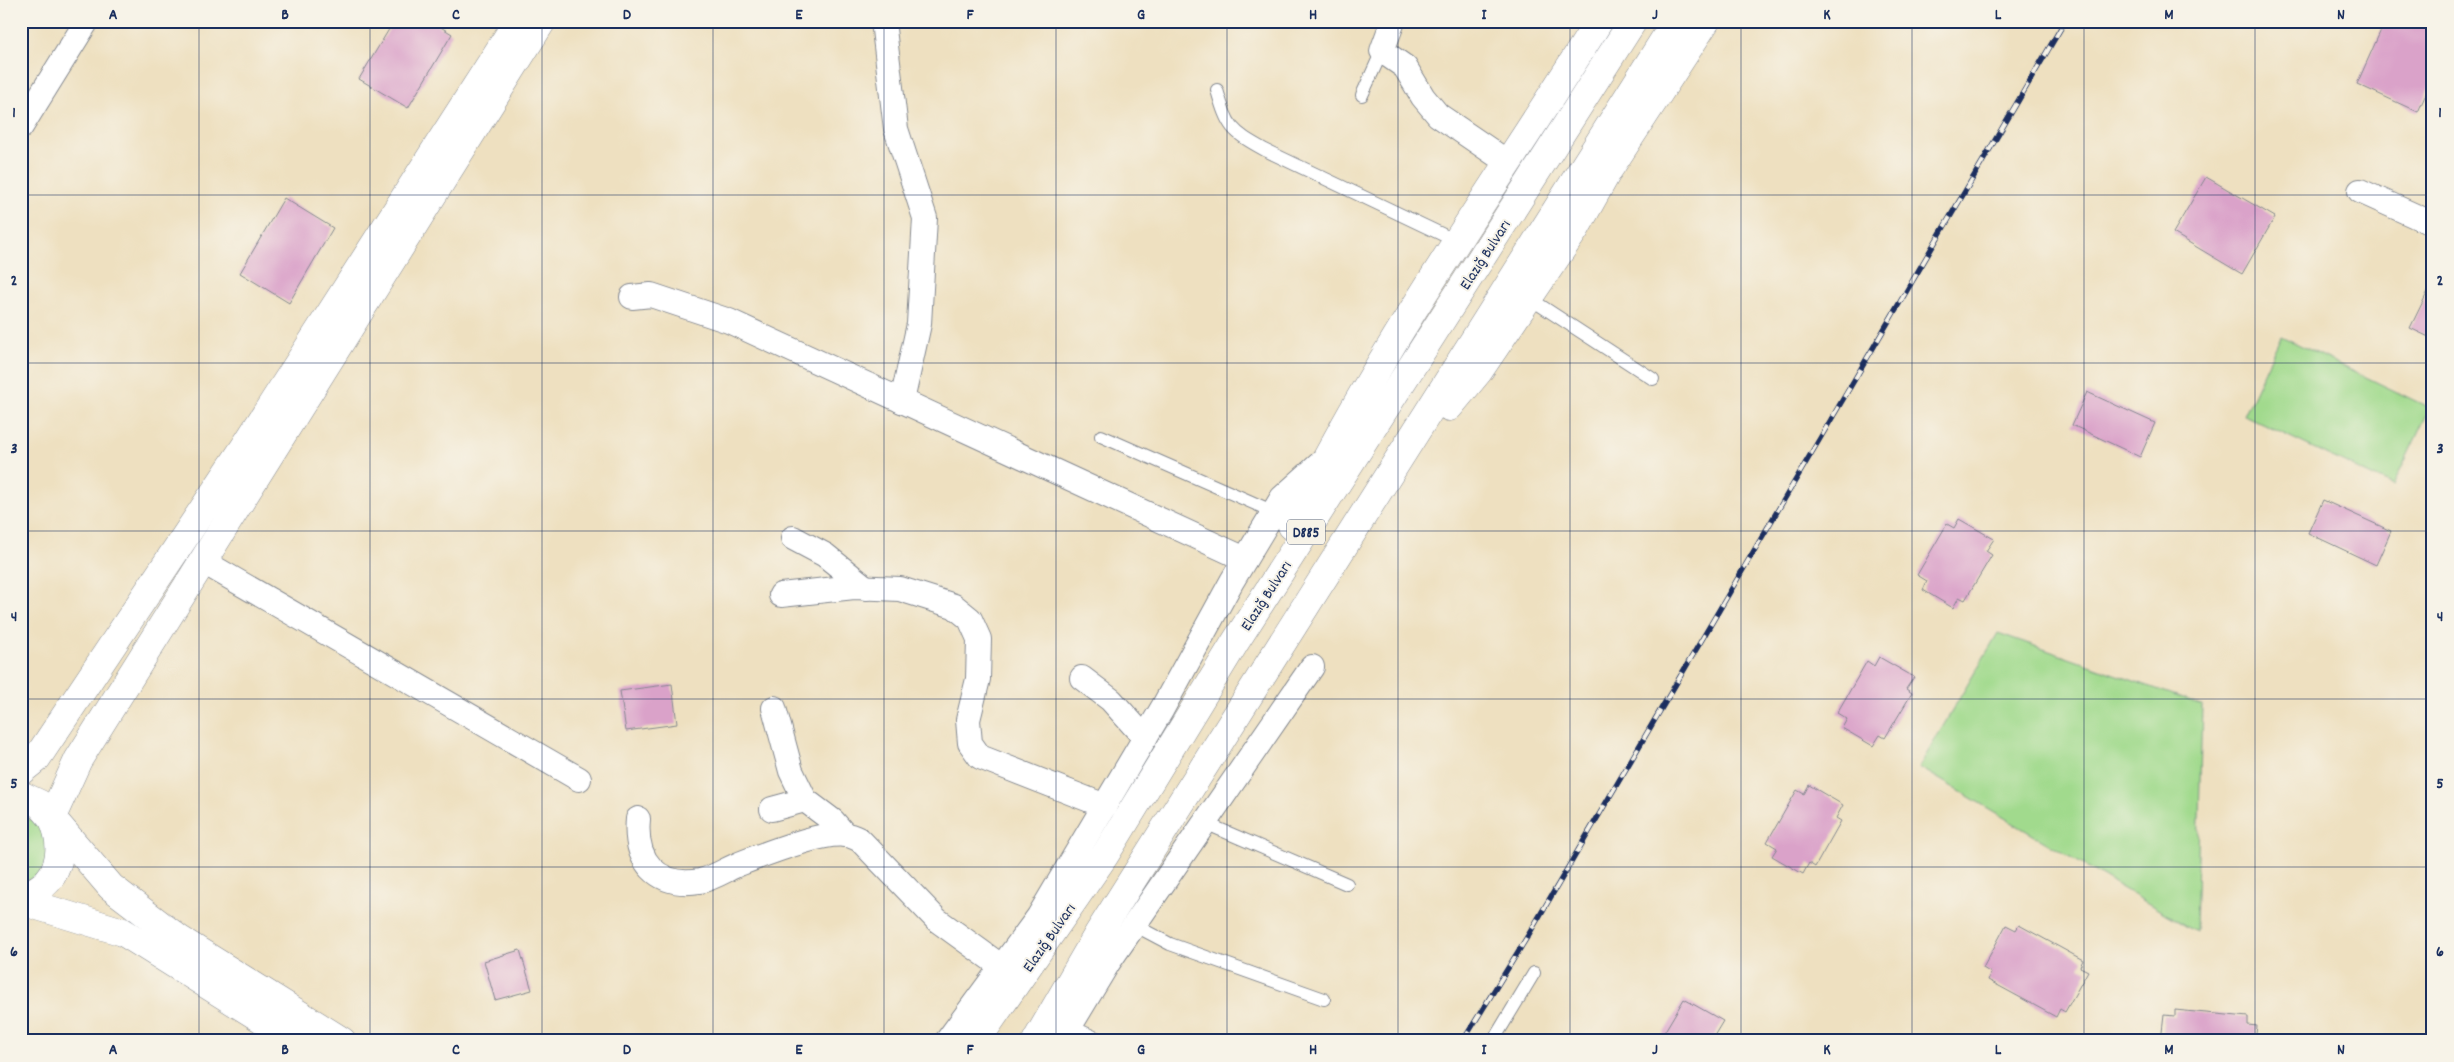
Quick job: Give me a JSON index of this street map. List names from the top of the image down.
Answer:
{
  "streets": {
    "main road": ["Elazığ Bulvarı", "D885"]
  },
  "grid": {
    "columns": [
      "A",
      "B",
      "C",
      "D",
      "E",
      "F",
      "G",
      "H",
      "I",
      "J",
      "K",
      "L",
      "M",
      "N"
    ],
    "rows": [
      "1",
      "2",
      "3",
      "4",
      "5",
      "6"
    ]
  }
}
